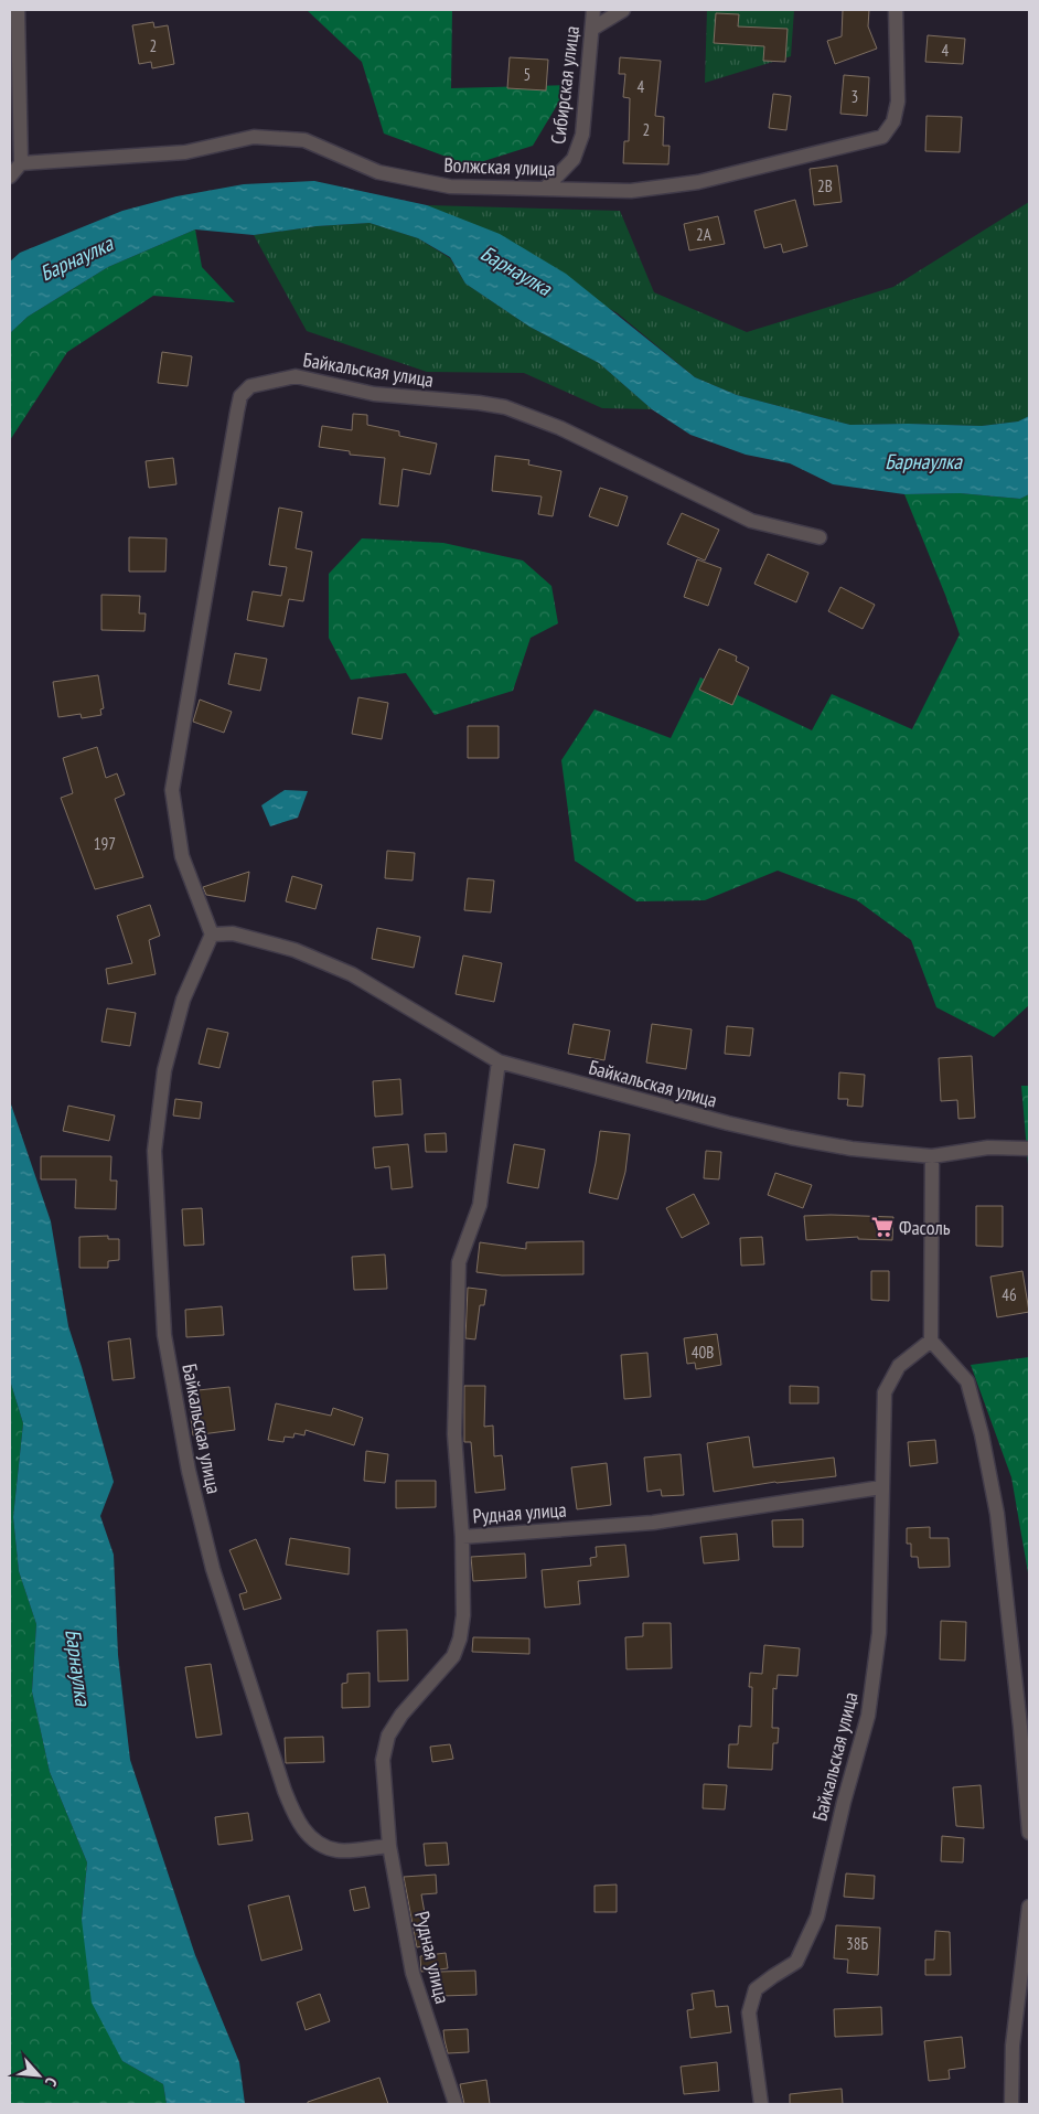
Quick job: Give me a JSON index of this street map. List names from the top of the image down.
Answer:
{
  "streets": {
    "street": [
      "Сибирская улица",
      "Волжская улица",
      "Байкальская улица",
      "Рудная улица"
    ]
  },
  "crossings": [
    ["Сибирская улица", "Волжская улица"],
    ["Байкальская улица", "Рудная улица"]
  ],
  "water": ["Барнаулка"],
  "places": {
    "supermarket": ["Фасоль"]
  },
  "house_numbers": [
    "2",
    "4",
    "5",
    "4",
    "3",
    "2",
    "2В",
    "2А",
    "197",
    "46",
    "40В",
    "38Б"
  ],
  "north": "bottom right"
}
